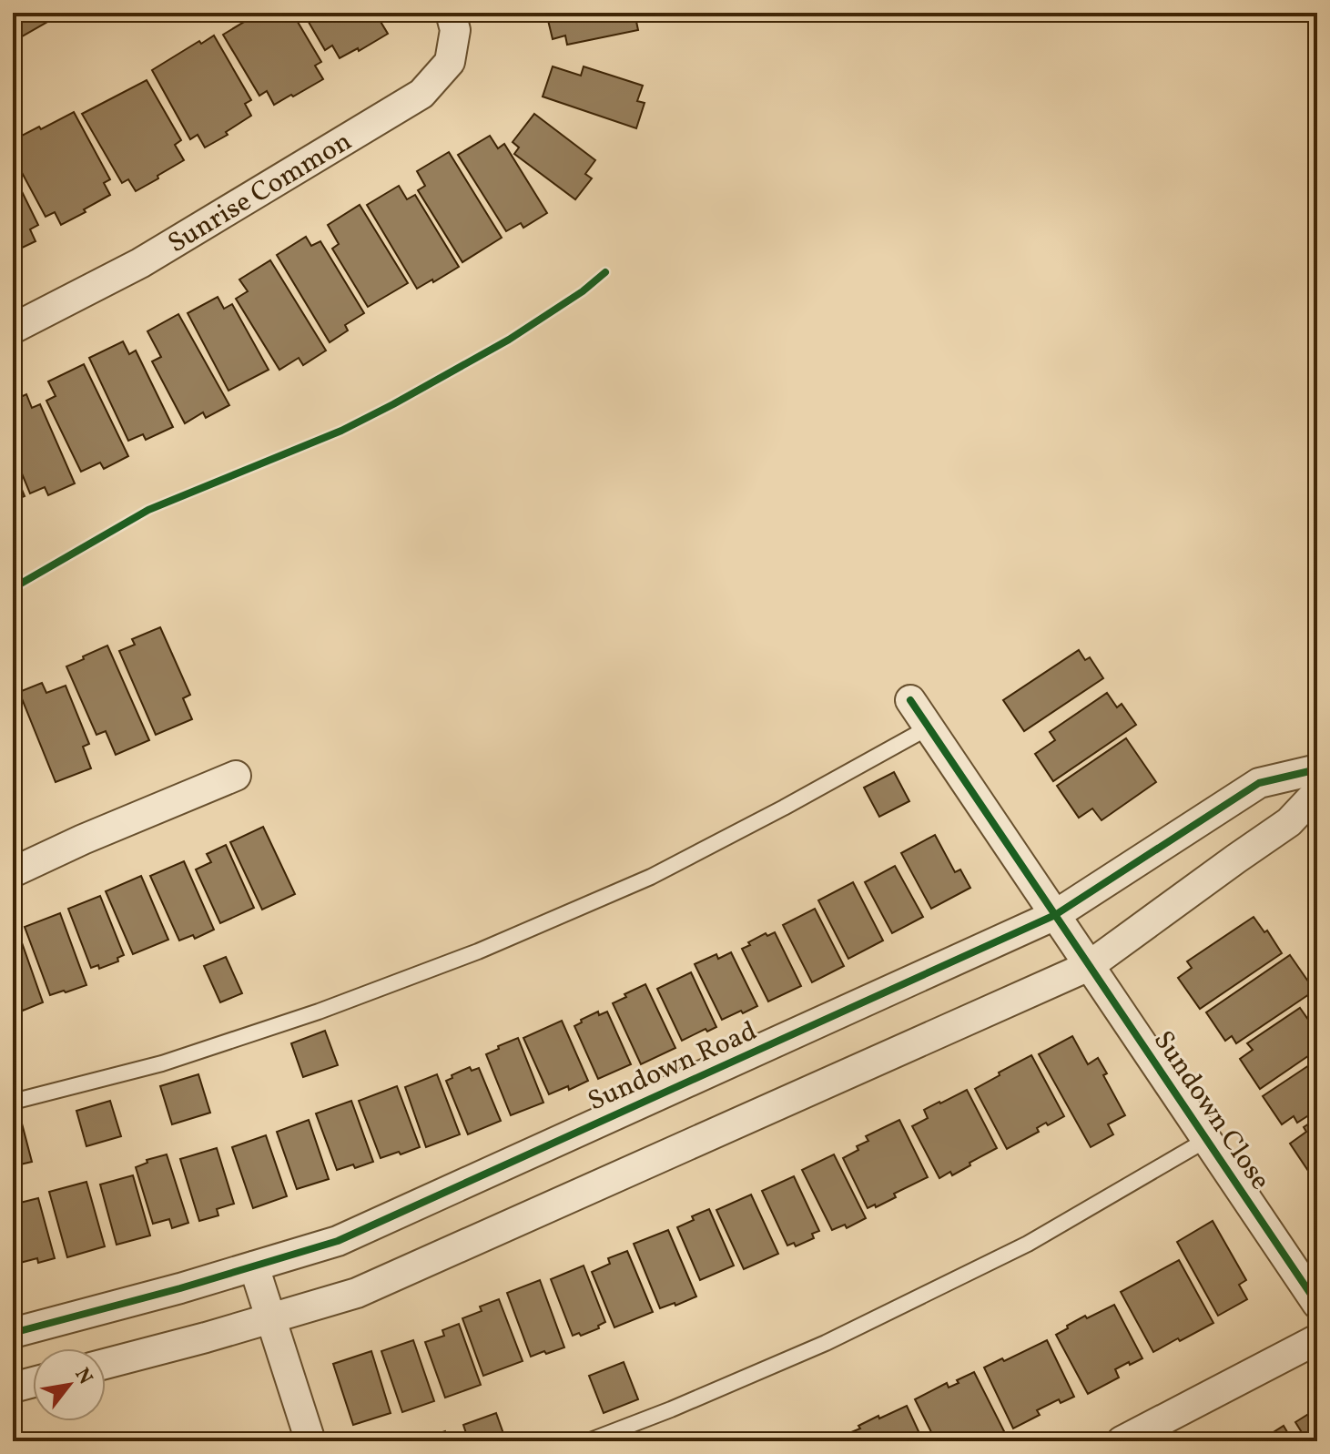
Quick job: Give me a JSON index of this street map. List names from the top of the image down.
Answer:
{
  "streets": {
    "street": ["Sunrise Common", "Sundown Road", "Sundown Close"]
  },
  "crossings": [
    ["Sundown Road", "Sundown Close"]
  ],
  "north": "top right"
}
